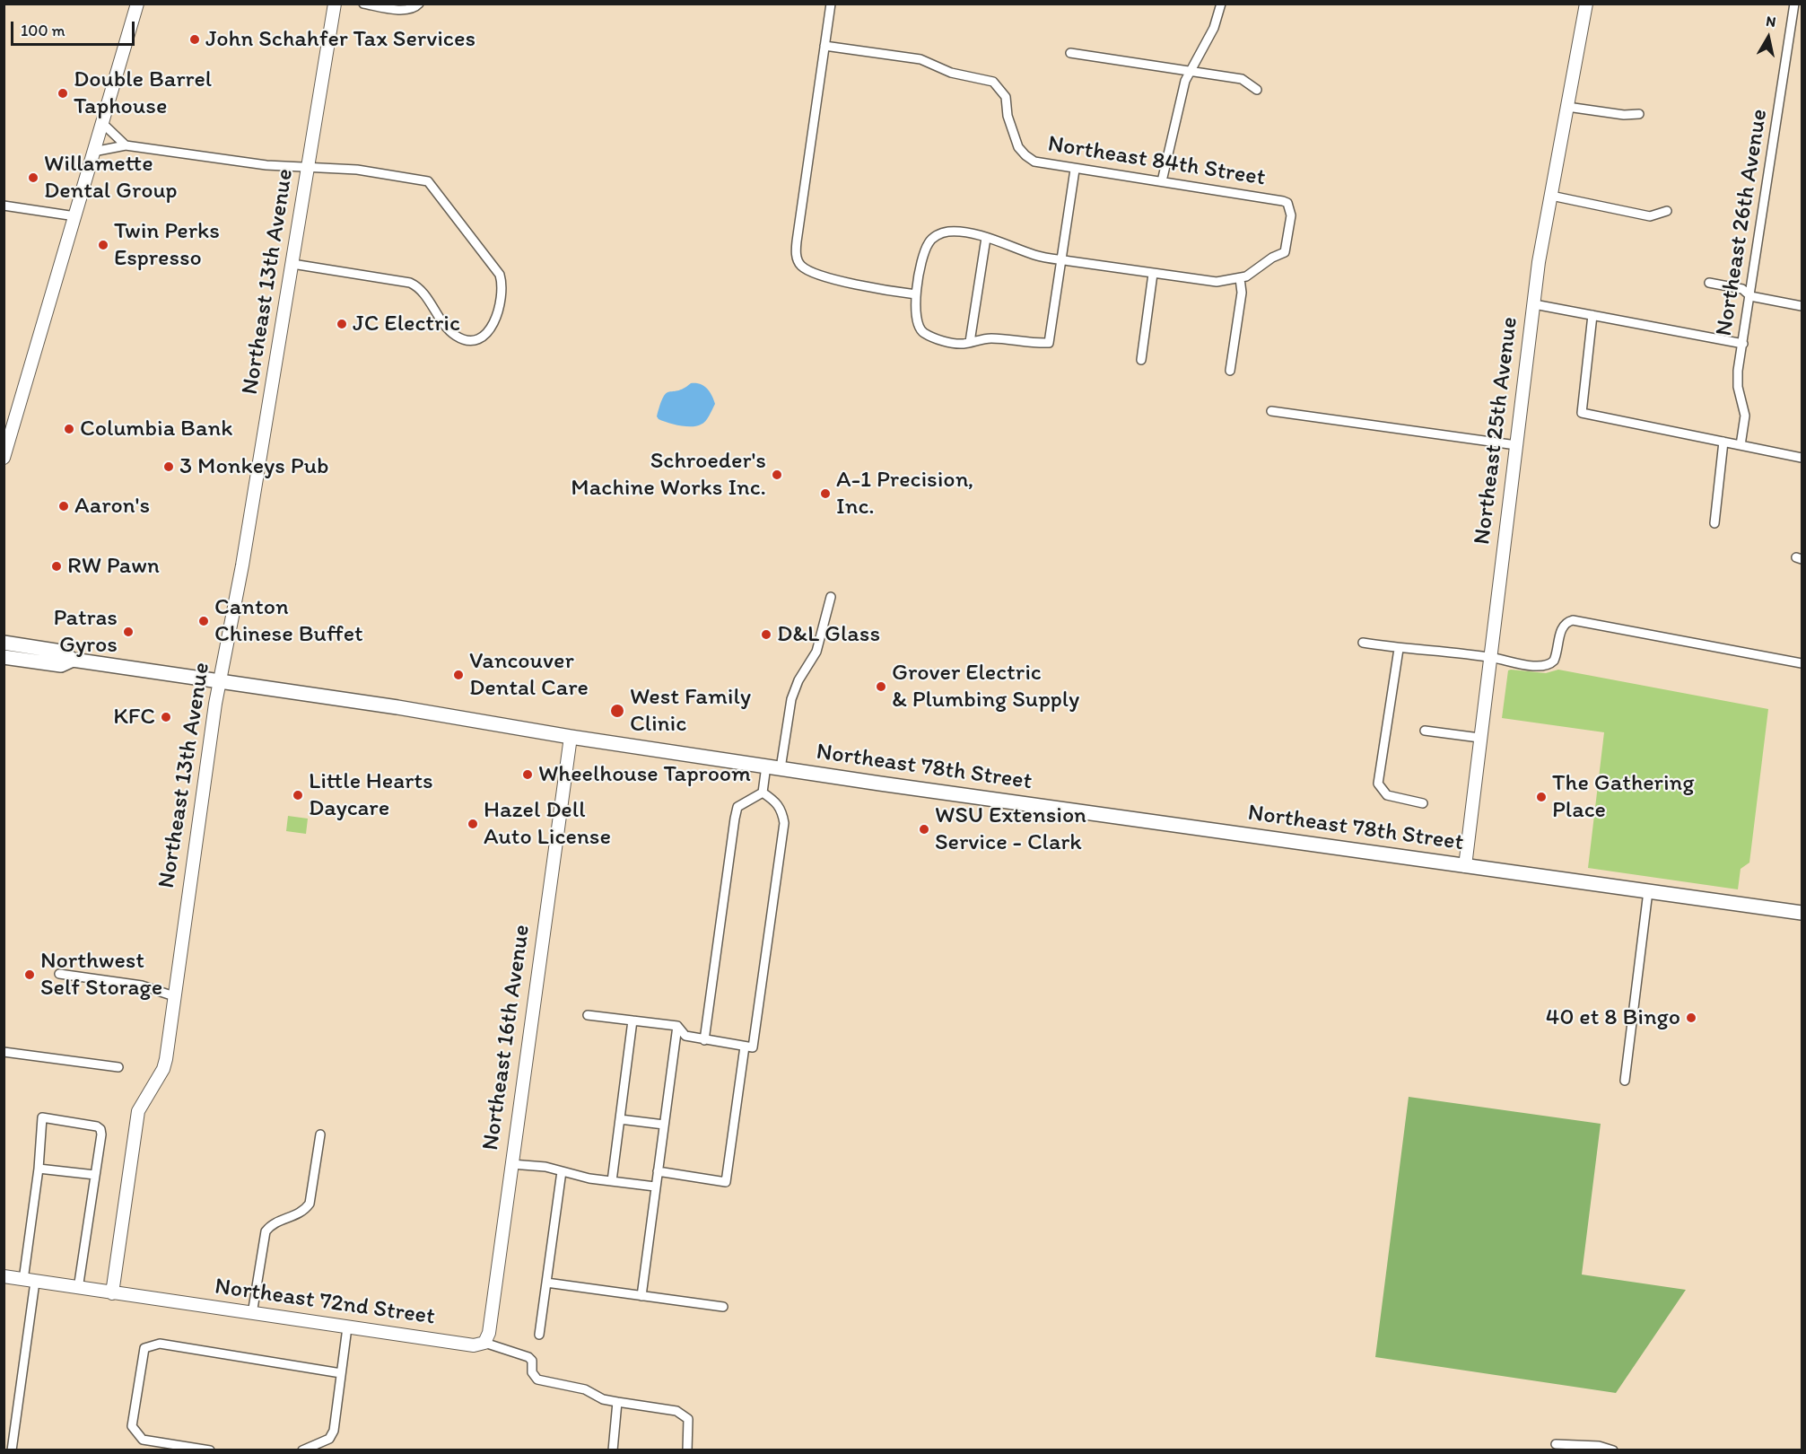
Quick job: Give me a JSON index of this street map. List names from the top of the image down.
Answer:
{
  "streets": {
    "main road": ["Northeast 78th Street"],
    "street": [
      "Northeast 84th Street",
      "Northeast 26th Avenue",
      "Northeast 13th Avenue",
      "Northeast 25th Avenue",
      "Northeast 16th Avenue",
      "Northeast 72nd Street"
    ]
  },
  "crossings": [
    ["Northeast 13th Avenue", "Northeast 78th Street"],
    ["Northeast 13th Avenue", "Northeast 72nd Street"],
    ["Northeast 25th Avenue", "Northeast 78th Street"],
    ["Northeast 78th Street", "Northeast 16th Avenue"],
    ["Northeast 16th Avenue", "Northeast 72nd Street"]
  ],
  "places": [
    "John Schahfer Tax Services",
    "Double Barrel Taphouse",
    "Willamette Dental Group",
    "Twin Perks Espresso",
    "JC Electric",
    "Columbia Bank",
    "3 Monkeys Pub",
    "Schroeder's Machine Works Inc.",
    "A-1 Precision, Inc.",
    "Aaron's",
    "RW Pawn",
    "Canton Chinese Buffet",
    "Patras Gyros",
    "D&L Glass",
    "Vancouver Dental Care",
    "Grover Electric & Plumbing Supply",
    "West Family Clinic",
    "KFC",
    "Wheelhouse Taproom",
    "Little Hearts Daycare",
    "The Gathering Place",
    "Hazel Dell Auto License",
    "WSU Extension Service - Clark",
    "Northwest Self Storage",
    "40 et 8 Bingo"
  ],
  "scale_bar": "100 m",
  "north": "top"
}
